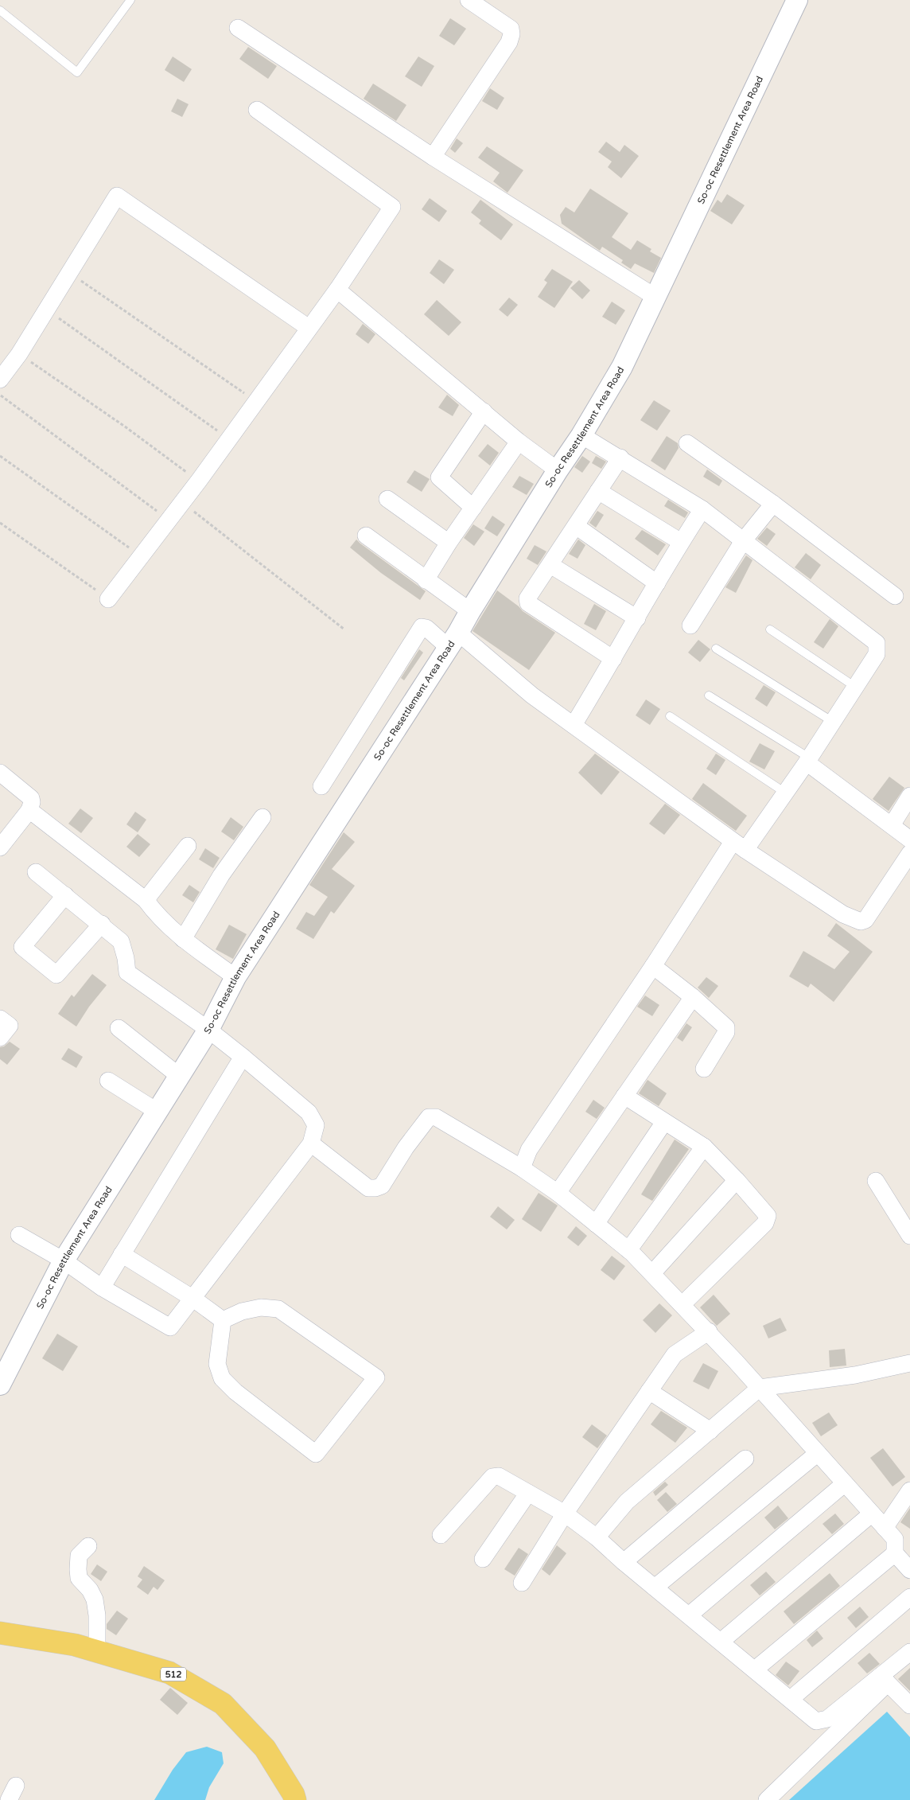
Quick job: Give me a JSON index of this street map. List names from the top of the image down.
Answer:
{
  "streets": {
    "main road": ["512"],
    "street": ["So-oc Resettlement Area Road"]
  }
}
